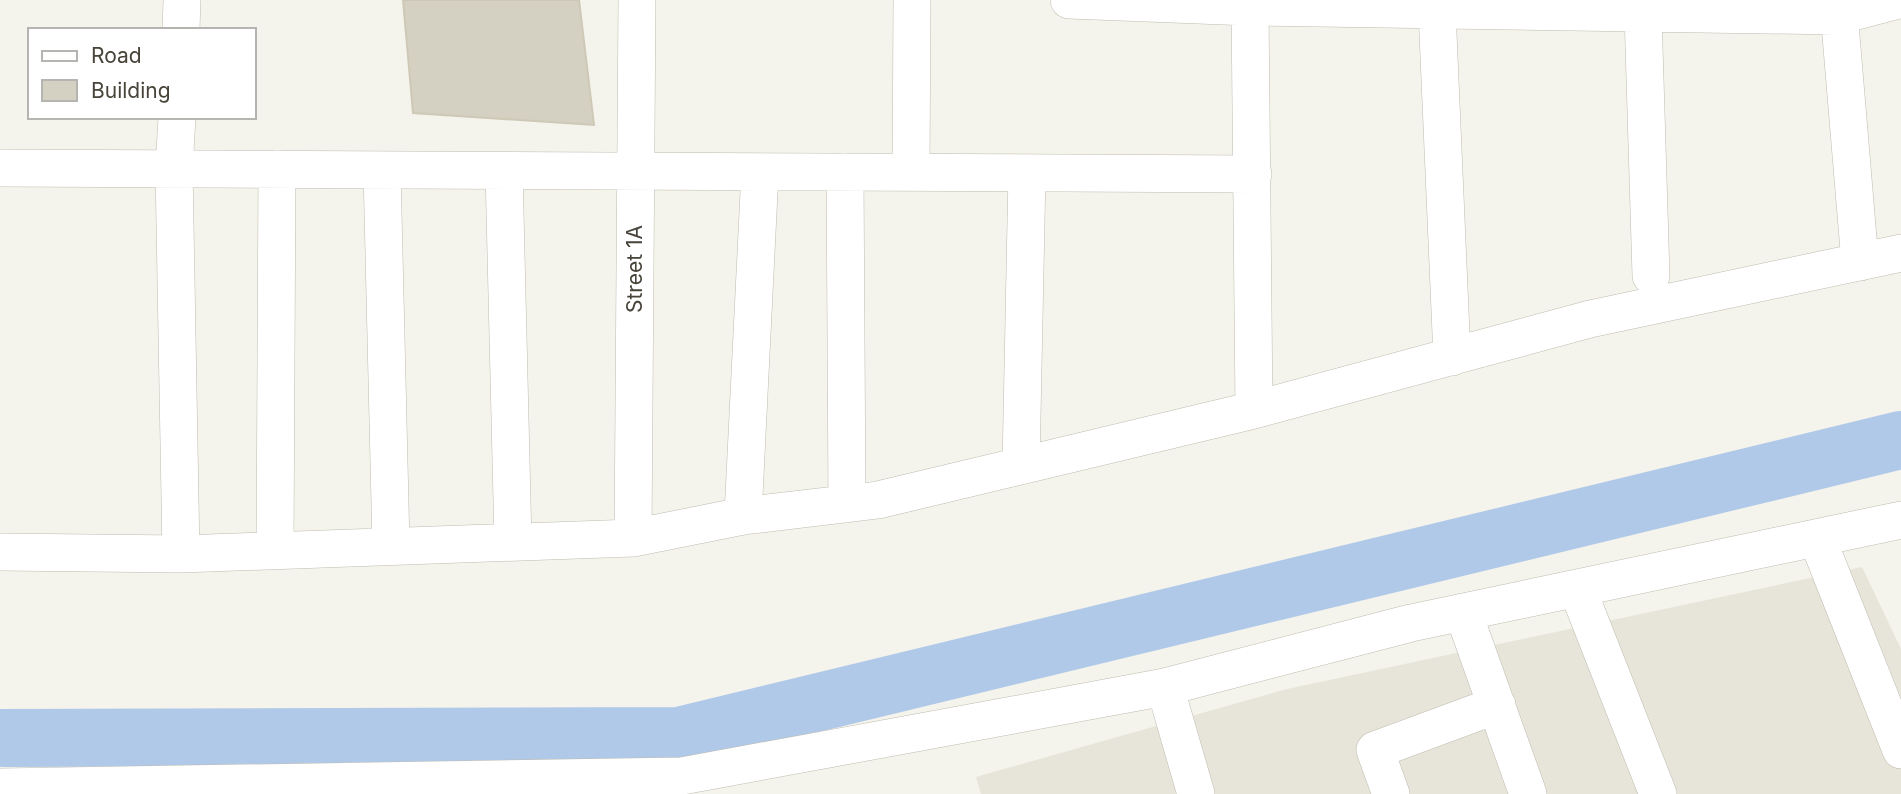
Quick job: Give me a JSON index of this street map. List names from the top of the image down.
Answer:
{
  "streets": {
    "street": ["Street 1A"]
  },
  "legend": ["Road", "Building"]
}
